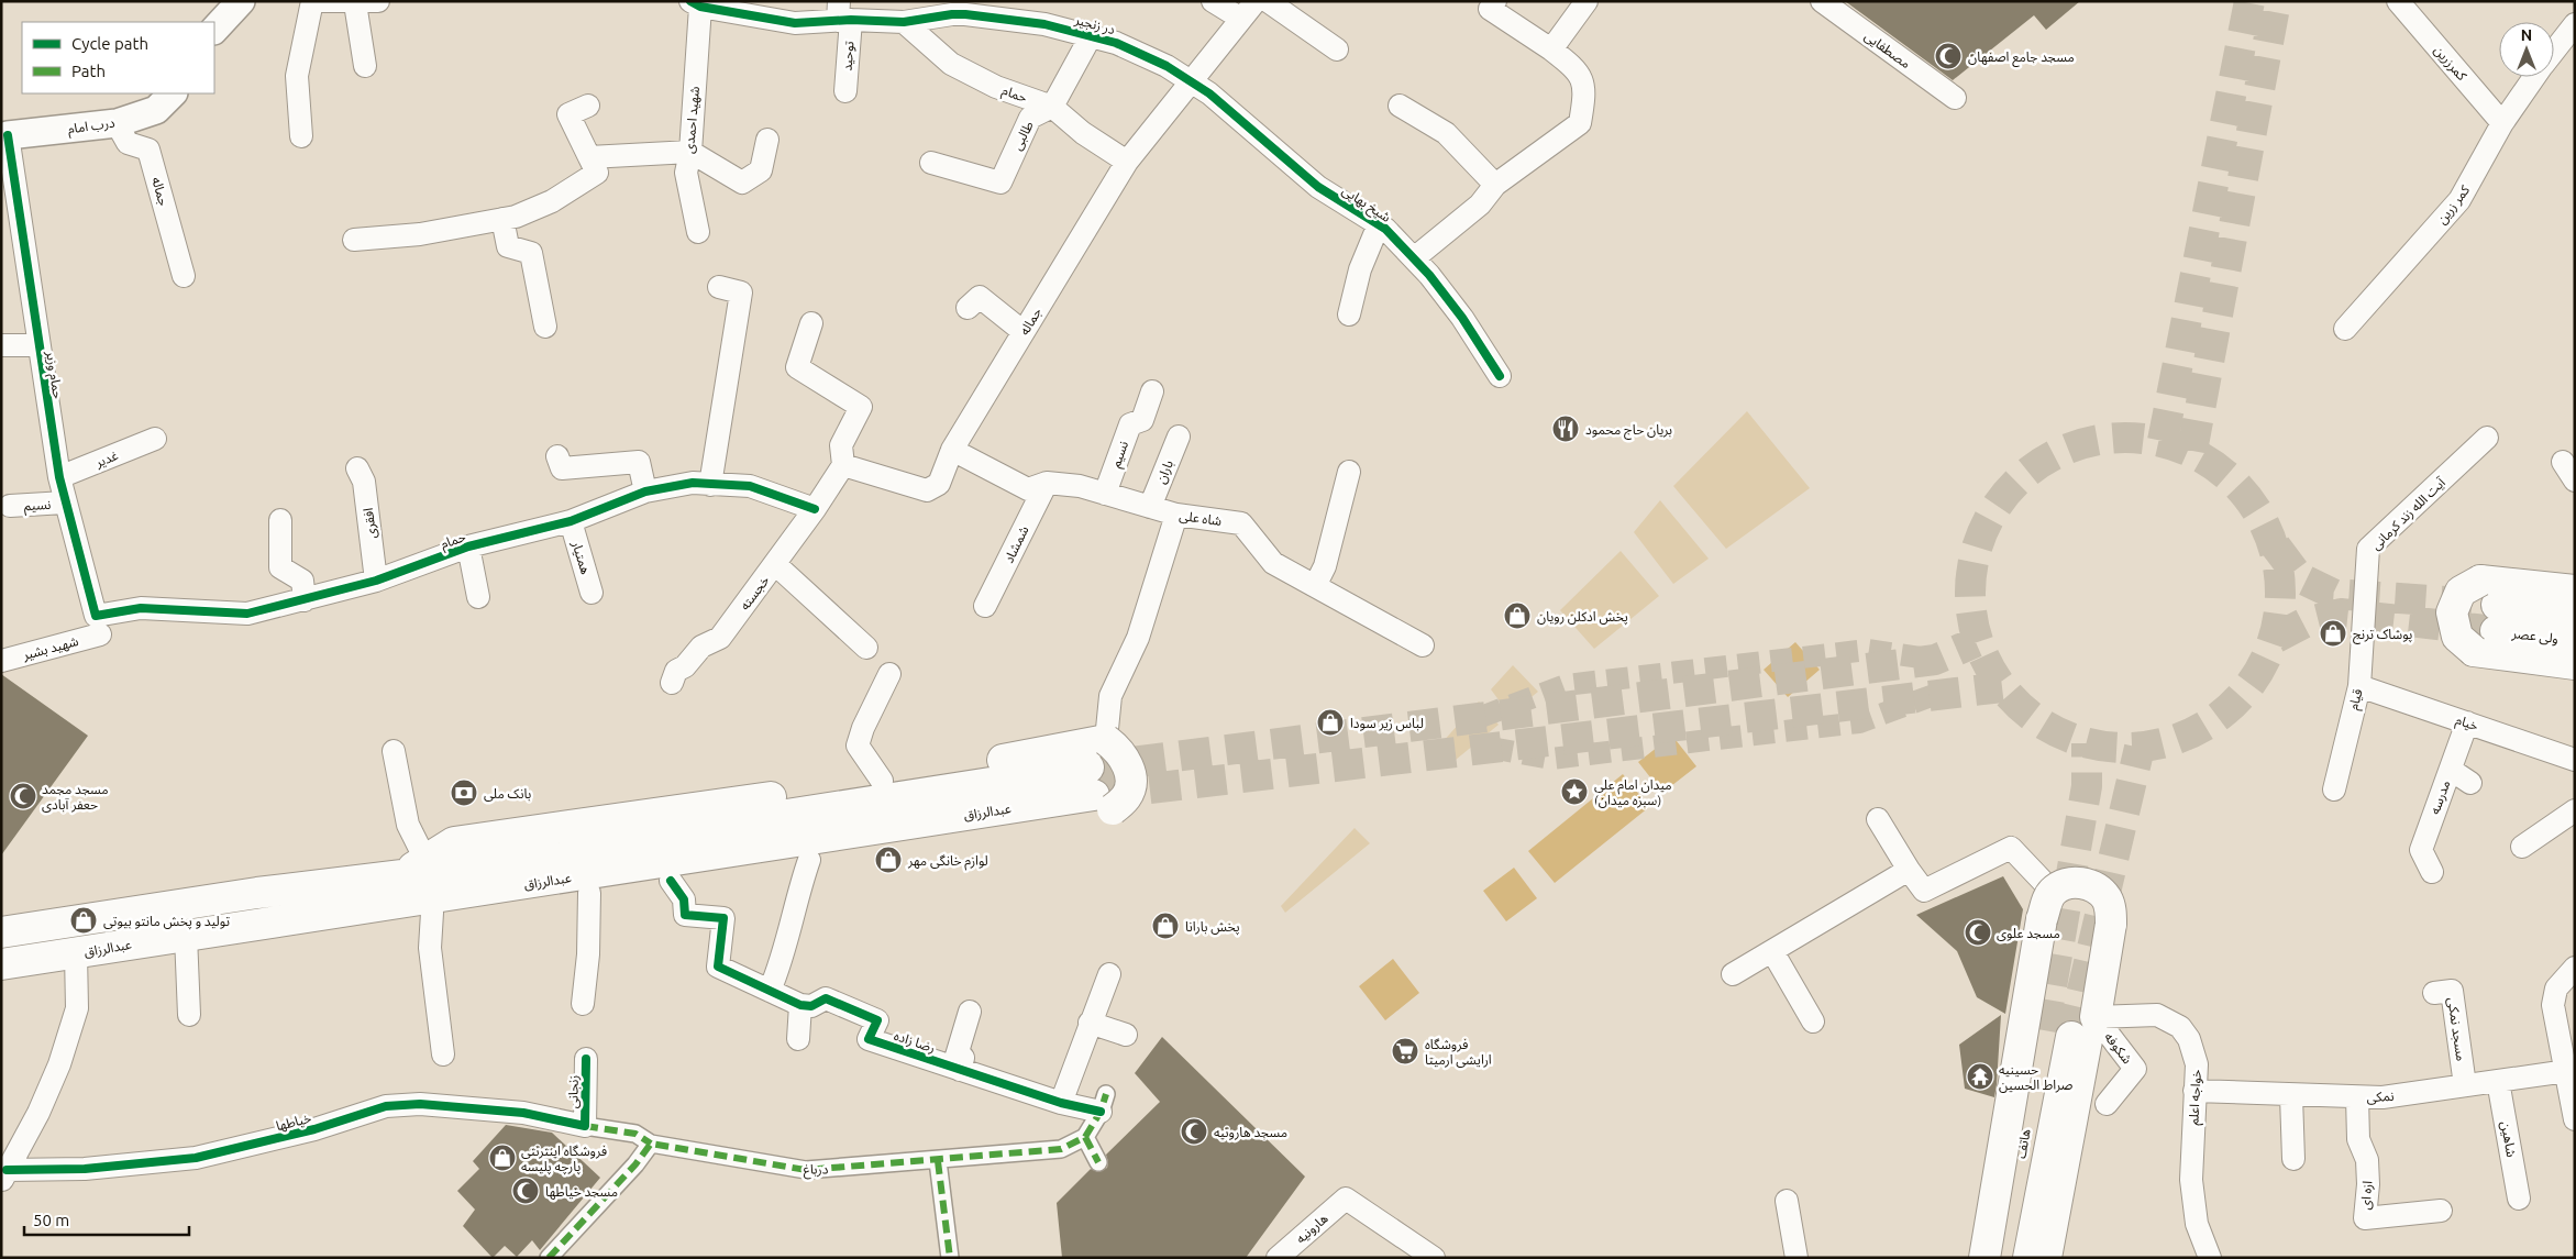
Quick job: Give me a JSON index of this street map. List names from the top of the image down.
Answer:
{
  "streets": {
    "main road": ["ولی عصر", "عبدالرزاق", "هاتف"],
    "street": [
      "در زنجیر",
      "مصطفایی",
      "توحید",
      "کمرزرین",
      "حمام",
      "شهید احمدی",
      "درب امام",
      "طالبی",
      "جماله",
      "شیخ بهایی",
      "کمر زرین",
      "حمام وزیر",
      "نسیم",
      "غدیر",
      "باران",
      "آیت الله زند کرمانی",
      "شاه علی",
      "افقری",
      "شمشاد",
      "همتیار",
      "خجسته",
      "شهید بشیر",
      "قیام",
      "خیام",
      "مدرسه",
      "مسجد نمکی",
      "رضا زاده",
      "شکوفه",
      "زنجانی",
      "نمکی",
      "خواجه اعلم",
      "خیاطها",
      "شاهین",
      "درباغ",
      "ازه ای",
      "هارونیه"
    ]
  },
  "crossings": [
    ["در زنجیر", "توحید"],
    ["در زنجیر", "حمام"],
    ["در زنجیر", "شهید احمدی"],
    ["در زنجیر", "جماله"],
    ["در زنجیر", "شیخ بهایی"],
    ["کمرزرین", "کمر زرین"],
    ["حمام", "طالبی"],
    ["حمام", "جماله"],
    ["حمام", "حمام وزیر"],
    ["حمام", "افقری"],
    ["حمام", "همتیار"],
    ["حمام", "شهید بشیر"],
    ["درب امام", "جماله"],
    ["درب امام", "حمام وزیر"],
    ["جماله", "شیخ بهایی"],
    ["جماله", "شاه علی"],
    ["حمام وزیر", "نسیم"],
    ["حمام وزیر", "غدیر"],
    ["حمام وزیر", "شهید بشیر"],
    ["نسیم", "شاه علی"],
    ["باران", "شاه علی"],
    ["آیت الله زند کرمانی", "قیام"],
    ["شاه علی", "شمشاد"],
    ["قیام", "خیام"],
    ["خیام", "مدرسه"],
    ["مسجد نمکی", "نمکی"],
    ["شکوفه", "خواجه اعلم"],
    ["زنجانی", "خیاطها"],
    ["زنجانی", "درباغ"],
    ["نمکی", "خواجه اعلم"],
    ["نمکی", "شاهین"],
    ["نمکی", "ازه ای"],
    ["خیاطها", "درباغ"]
  ],
  "places": {
    "mosque": [
      "مسجد جامع اصفهان",
      "مسجد مجمد حعفر آبادی",
      "مسجد علوی",
      "مسجد هارونیه",
      "مسجد خیاطها"
    ],
    "restaurant": ["بریان حاج محمود"],
    "shop": [
      "پخش ادکلن رویان",
      "پوشاک ترنج",
      "لباس زیر سودا",
      "لوازم خانگی مهر",
      "تولید و پخش مانتو بیوتی",
      "پخش بارانا",
      "فروشگاه اینترنتی پارچه پلیسه"
    ],
    "place": ["میدان امام علی (سبزه میدان)"],
    "bank": ["بانک ملی"],
    "supermarket": ["فروشگاه ارایشی ارمیتا"],
    "temple": ["حسینیه صراط الحسین"]
  },
  "legend": ["Cycle path", "Path"],
  "scale_bar": "50 m",
  "north": "top"
}
